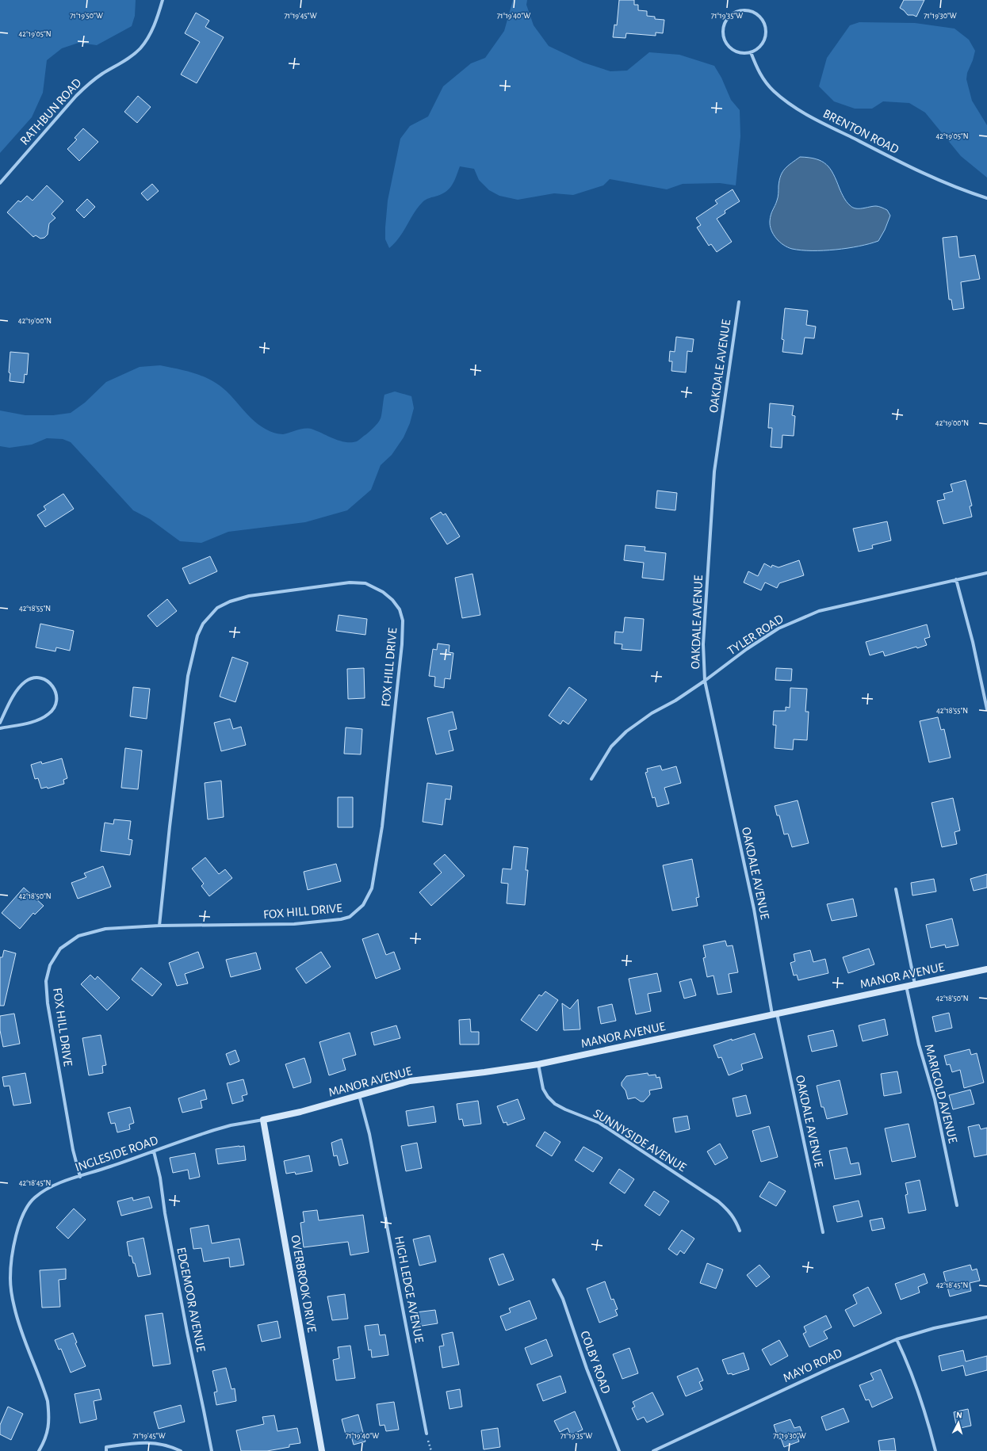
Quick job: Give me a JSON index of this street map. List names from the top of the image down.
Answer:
{
  "streets": {
    "street": [
      "RATHBUN ROAD",
      "BRENTON ROAD",
      "OAKDALE AVENUE",
      "TYLER ROAD",
      "FOX HILL DRIVE",
      "MANOR AVENUE",
      "MARIGOLD AVENUE",
      "SUNNYSIDE AVENUE",
      "INGLESIDE ROAD",
      "OVERBROOK DRIVE",
      "HIGH LEDGE AVENUE",
      "EDGEMOOR AVENUE",
      "COLBY ROAD",
      "MAYO ROAD"
    ]
  },
  "crossings": [
    ["OAKDALE AVENUE", "TYLER ROAD"],
    ["OAKDALE AVENUE", "MANOR AVENUE"],
    ["FOX HILL DRIVE", "INGLESIDE ROAD"],
    ["MANOR AVENUE", "MARIGOLD AVENUE"],
    ["MANOR AVENUE", "SUNNYSIDE AVENUE"],
    ["MANOR AVENUE", "INGLESIDE ROAD"],
    ["MANOR AVENUE", "OVERBROOK DRIVE"],
    ["MANOR AVENUE", "HIGH LEDGE AVENUE"],
    ["INGLESIDE ROAD", "OVERBROOK DRIVE"],
    ["INGLESIDE ROAD", "EDGEMOOR AVENUE"]
  ],
  "north": "top",
  "coordinates": [
    "71°19'50\"W",
    "71°19'45\"W",
    "71°19'40\"W",
    "71°19'35\"W",
    "71°19'30\"W",
    "42°19'05\"N",
    "42°19'00\"N",
    "42°18'55\"N",
    "42°18'50\"N",
    "42°18'45\"N"
  ]
}
